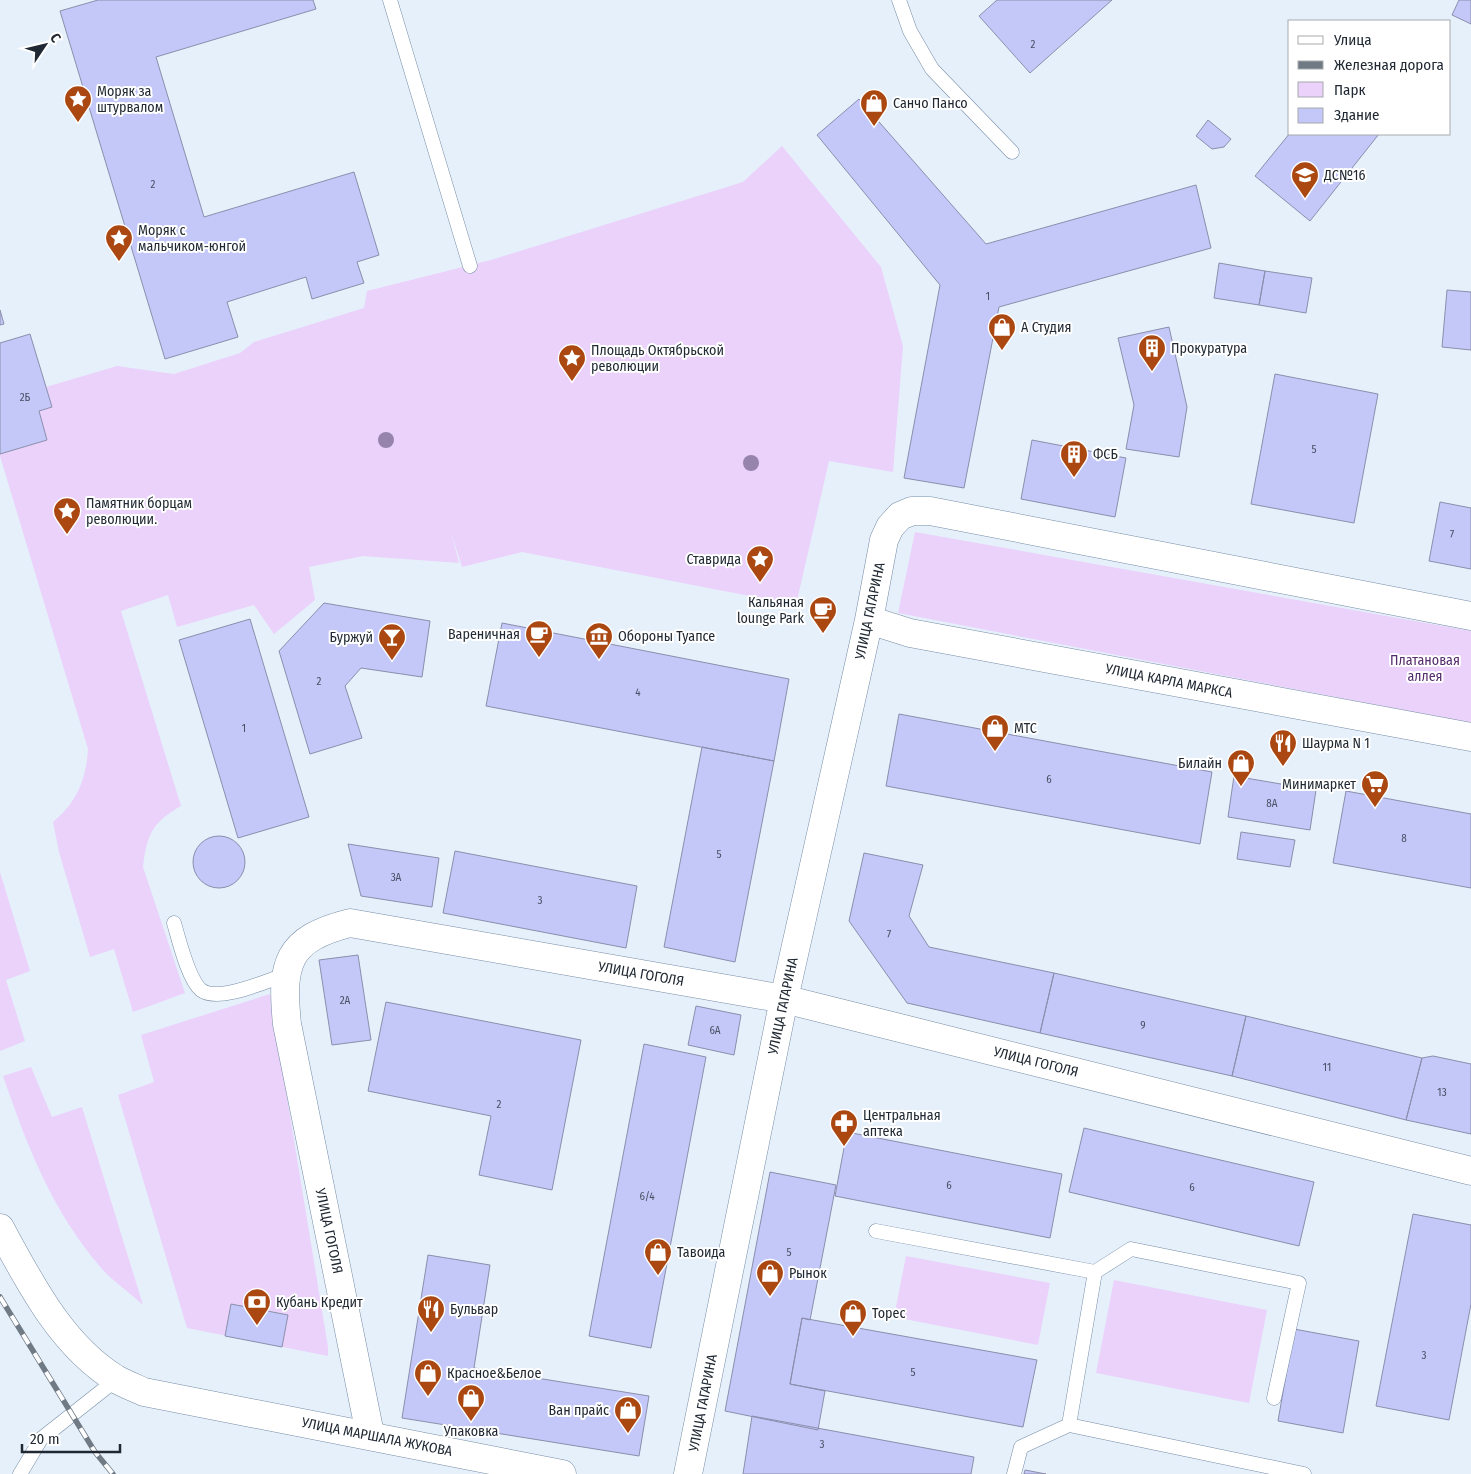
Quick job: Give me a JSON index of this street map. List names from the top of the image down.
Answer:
{
  "streets": {
    "street": [
      "УЛИЦА ГАГАРИНА",
      "УЛИЦА КАРЛА МАРКСА",
      "УЛИЦА ГОГОЛЯ",
      "УЛИЦА МАРШАЛА ЖУКОВА"
    ]
  },
  "crossings": [
    ["УЛИЦА ГАГАРИНА", "УЛИЦА КАРЛА МАРКСА"],
    ["УЛИЦА ГАГАРИНА", "УЛИЦА ГОГОЛЯ"],
    ["УЛИЦА ГОГОЛЯ", "УЛИЦА МАРШАЛА ЖУКОВА"]
  ],
  "parks": ["Платановая аллея"],
  "places": {
    "place": [
      "Моряк за штурвалом",
      "Моряк с мальчиком-юнгой",
      "Площадь Октябрьской революции",
      "Памятник борцам революции.",
      "Ставрида"
    ],
    "shop": [
      "Санчо Пансо",
      "А Студия",
      "МТС",
      "Билайн",
      "Тавоида",
      "Рынок",
      "Торес",
      "Красное&Белое",
      "Упаковка",
      "Ван прайс"
    ],
    "school or university": ["ДС№16"],
    "building": ["Прокуратура", "ФСБ"],
    "cafe": ["Кальяная lounge Park", "Вареничная"],
    "museum": ["Обороны Туапсе"],
    "bar": ["Буржуй"],
    "restaurant": ["Шаурма N 1", "Бульвар"],
    "supermarket": ["Минимаркет"],
    "pharmacy": ["Центральная аптека"],
    "bank": ["Кубань Кредит"]
  },
  "house_numbers": [
    "2",
    "2",
    "1",
    "2Б",
    "5",
    "7",
    "2",
    "4",
    "1",
    "6",
    "8А",
    "8",
    "5",
    "3А",
    "3",
    "7",
    "2А",
    "9",
    "6А",
    "11",
    "13",
    "2",
    "6",
    "6",
    "6/4",
    "5",
    "3",
    "5",
    "3"
  ],
  "legend": [
    "Улица",
    "Железная дорога",
    "Парк",
    "Здание"
  ],
  "scale_bar": "20 m",
  "north": "top right"
}
